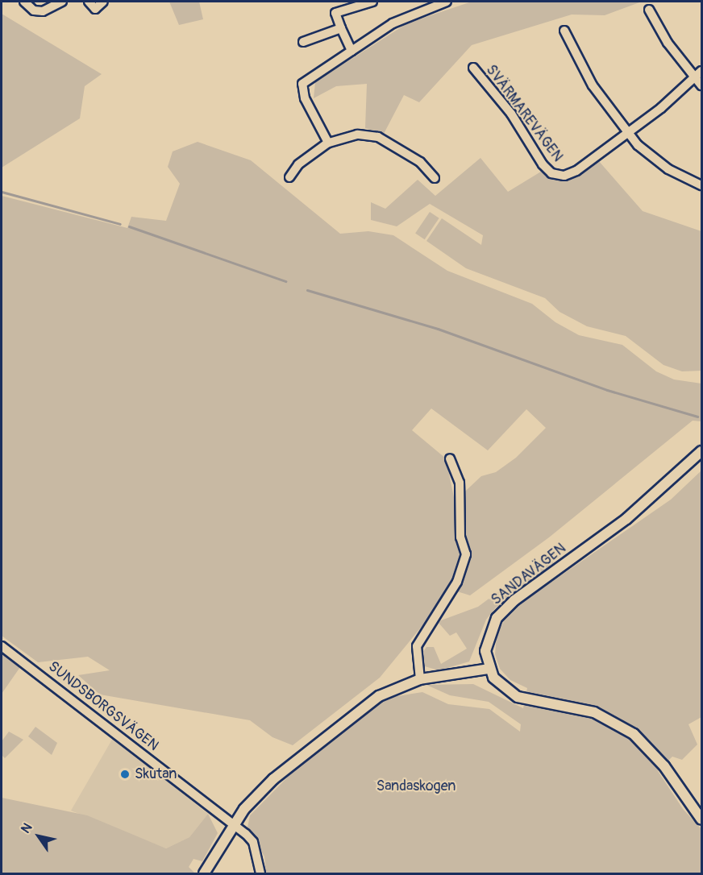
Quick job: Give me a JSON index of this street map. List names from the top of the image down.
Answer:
{
  "streets": {
    "street": ["SVÄRMAREVÄGEN", "SANDAVÄGEN", "SUNDSBORGSVÄGEN"]
  },
  "parks": ["Sandaskogen"],
  "places": ["Skutan"],
  "north": "top left"
}
